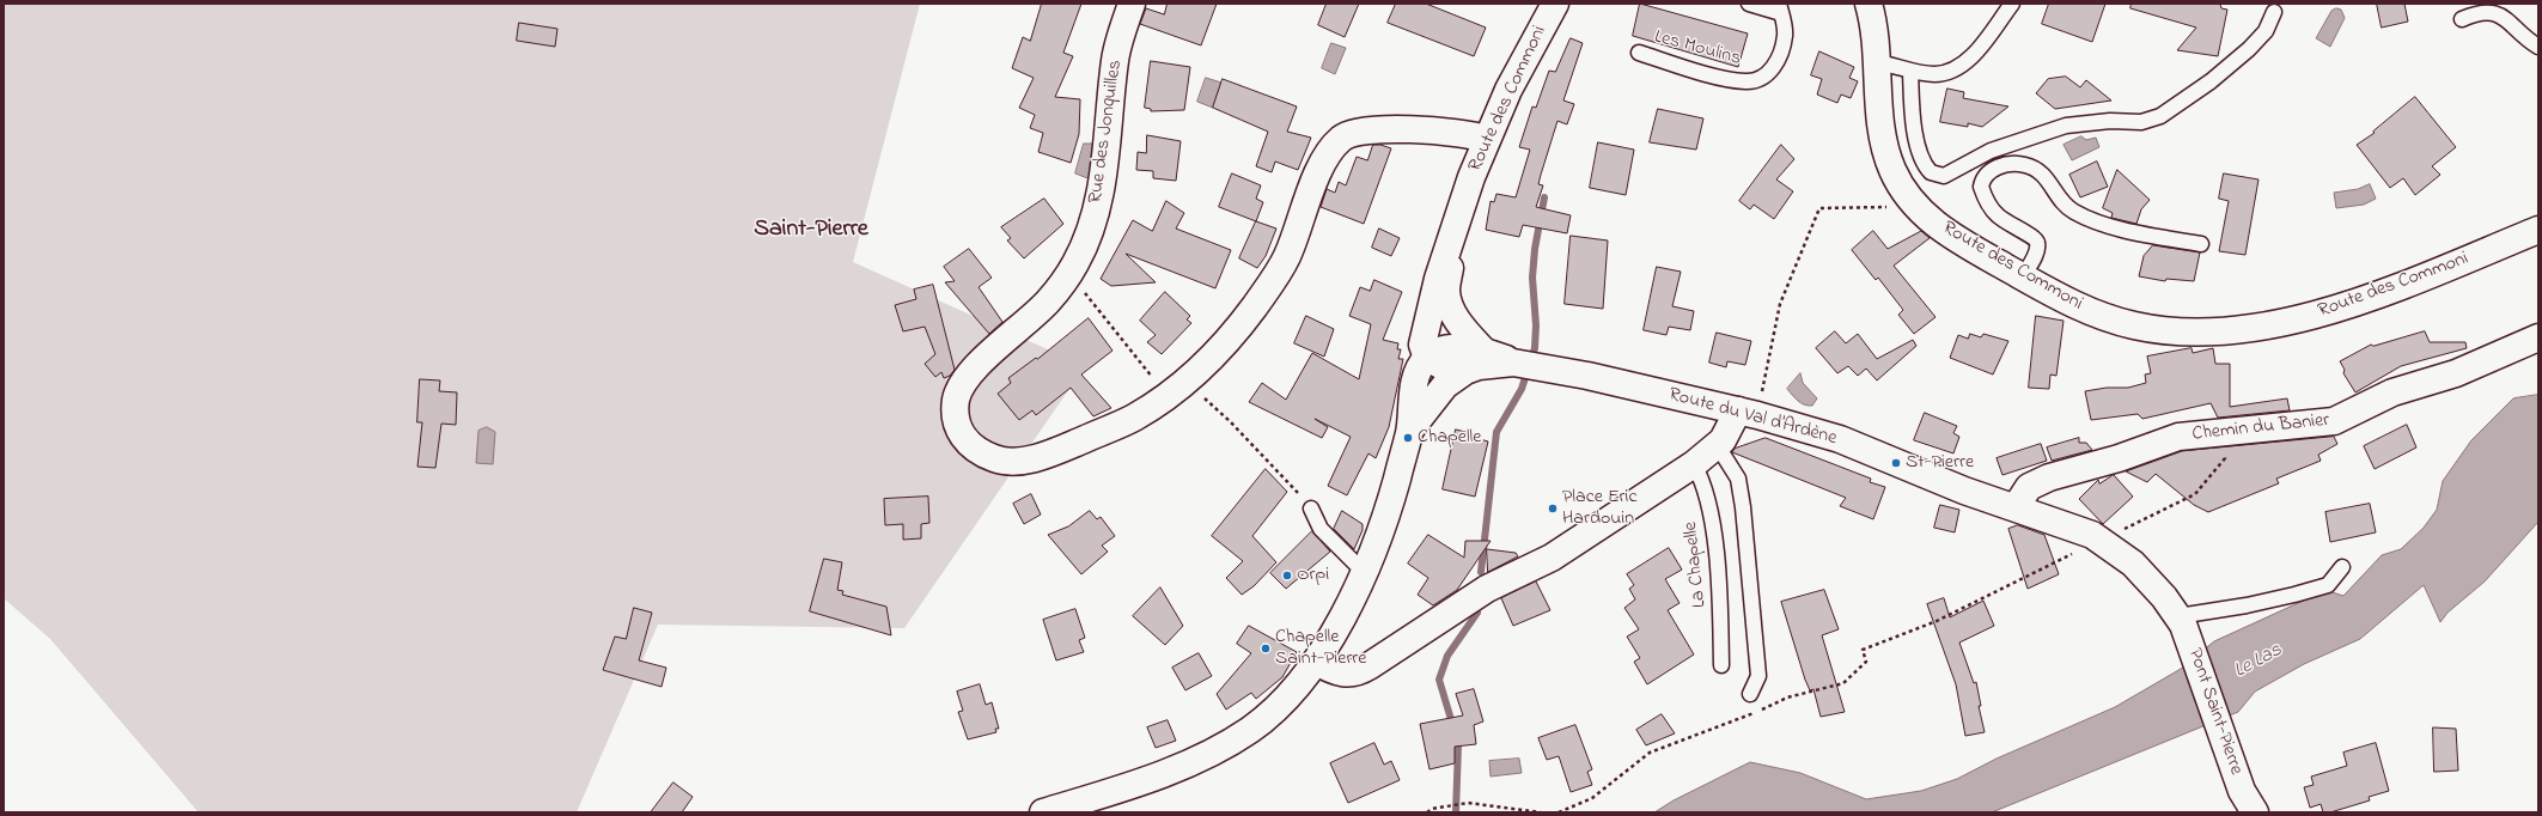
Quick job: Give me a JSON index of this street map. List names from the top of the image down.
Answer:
{
  "streets": {
    "street": [
      "Route des Commoni",
      "Rue des Jonquilles",
      "Route du Val d'Ardène",
      "Chemin du Banier",
      "Pont Saint-Pierre"
    ],
    "lane": ["Les Moulins", "La Chapelle"]
  },
  "crossings": [
    ["Route des Commoni", "Rue des Jonquilles"],
    ["Route du Val d'Ardène", "Chemin du Banier"],
    ["Route du Val d'Ardène", "Pont Saint-Pierre"]
  ],
  "districts": ["Saint-Pierre"],
  "water": ["Le Las"],
  "places": [
    "Chapelle",
    "St-Pierre",
    "Place Eric Hardouin",
    "Orpi",
    "Chapelle Saint-Pierre"
  ]
}
